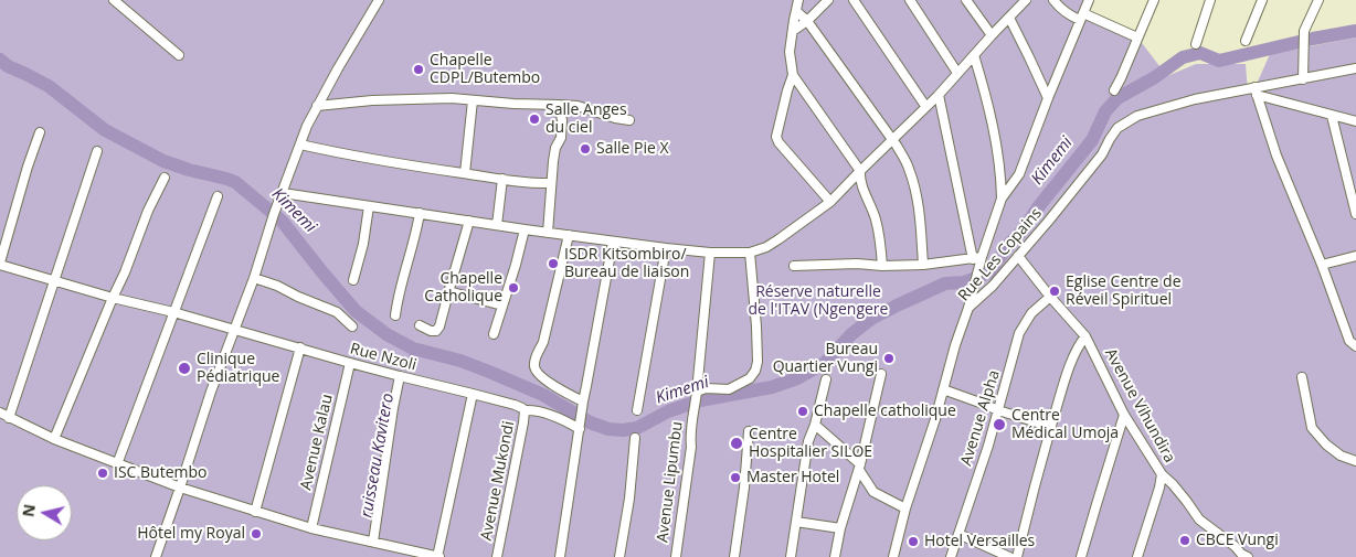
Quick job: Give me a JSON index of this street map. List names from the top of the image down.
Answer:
{
  "streets": {
    "street": [
      "Rue Les Copains",
      "Rue Nzoli",
      "Avenue Vihundira",
      "Avenue Alpha",
      "Avenue Kalau",
      "Avenue Mukondi",
      "Avenue Lipumbu"
    ]
  },
  "crossings": [
    ["Rue Les Copains", "Avenue Vihundira"],
    ["Rue Nzoli", "Avenue Kalau"],
    ["Rue Nzoli", "Avenue Mukondi"],
    ["Avenue Vihundira", "Avenue Alpha"]
  ],
  "water": ["Kimemi", "ruisseau Kavitero"],
  "parks": ["Réserve naturelle de l'ITAV (Ngengere"],
  "places": [
    "Chapelle CDPL/Butembo",
    "Salle Anges du ciel",
    "Salle Pie X",
    "ISDR Kitsombiro/ Bureau de liaison",
    "Chapelle Catholique",
    "Eglise Centre de Réveil Spirituel",
    "Bureau Quartier Vungi",
    "Clinique Pédiatrique",
    "Chapelle catholique",
    "Centre Médical Umoja",
    "Centre Hospitalier SILOE",
    "ISC Butembo",
    "Master Hotel",
    "Hôtel my Royal",
    "CBCE Vungi",
    "Hotel Versailles"
  ],
  "north": "left"
}
